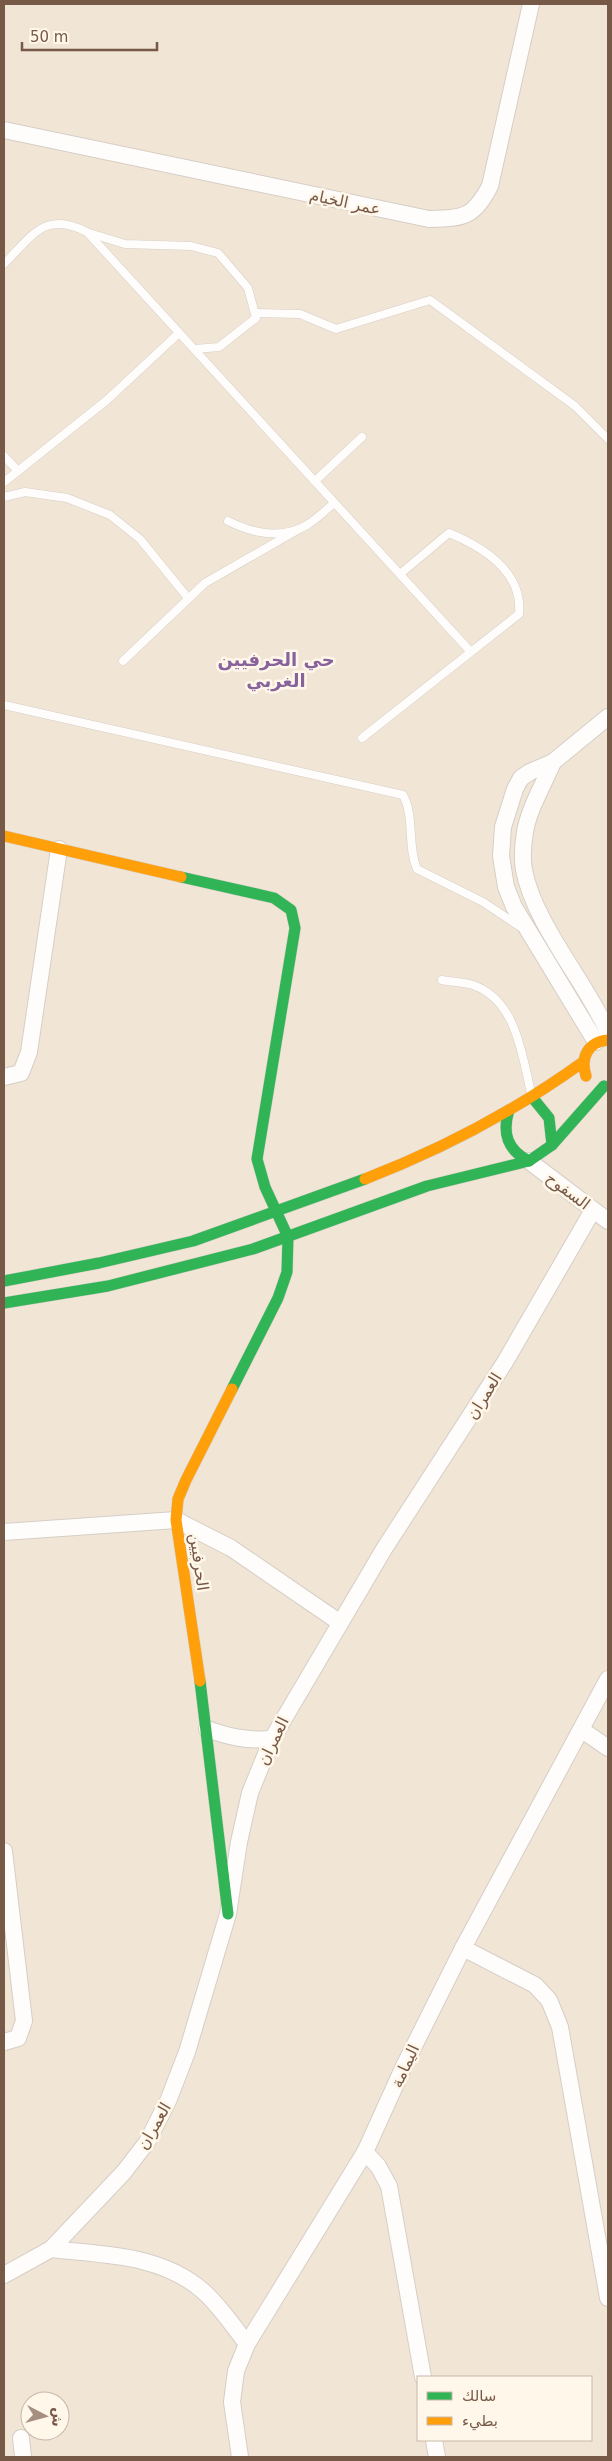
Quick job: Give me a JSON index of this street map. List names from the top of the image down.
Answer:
{
  "streets": {
    "main road": ["الحرفيين"],
    "street": [
      "عمر الخيام",
      "السفوح",
      "العمران",
      "اليمامة"
    ]
  },
  "crossings": [
    ["السفوح", "العمران"],
    ["العمران", "الحرفيين"]
  ],
  "districts": ["حي الحرفيين الغربي"],
  "legend": ["سالك", "بطيء"],
  "scale_bar": "50 m",
  "north": "right"
}
